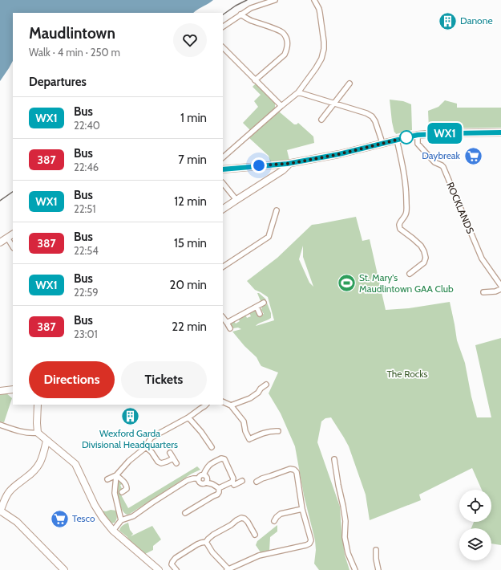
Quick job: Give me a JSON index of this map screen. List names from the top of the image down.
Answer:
{
  "streets": {
    "street": ["ROCKLANDS"]
  },
  "parks": ["The Rocks"],
  "places": {
    "building": ["Danone", "Wexford Garda Divisional Headquarters"],
    "supermarket": ["Daybreak", "Tesco"],
    "sports": ["St. Mary's Maudlintown GAA Club"]
  },
  "lines": ["bus line WX1"],
  "page": {
    "on_map": "WX1",
    "heading": [
      ["Maudlintown", "Walk · 4 min · 250 m"],
      "Departures"
    ],
    "list": [
      {
        "mark": "WX1",
        "name": "Bus",
        "note": "22:40",
        "value": "1 min"
      },
      {
        "mark": "387",
        "name": "Bus",
        "note": "22:46",
        "value": "7 min"
      },
      {
        "mark": "WX1",
        "name": "Bus",
        "note": "22:51",
        "value": "12 min"
      },
      {
        "mark": "387",
        "name": "Bus",
        "note": "22:54",
        "value": "15 min"
      },
      {
        "mark": "WX1",
        "name": "Bus",
        "note": "22:59",
        "value": "20 min"
      },
      {
        "mark": "387",
        "name": "Bus",
        "note": "23:01",
        "value": "22 min"
      }
    ],
    "buttons": ["Directions", "Tickets"]
  }
}
